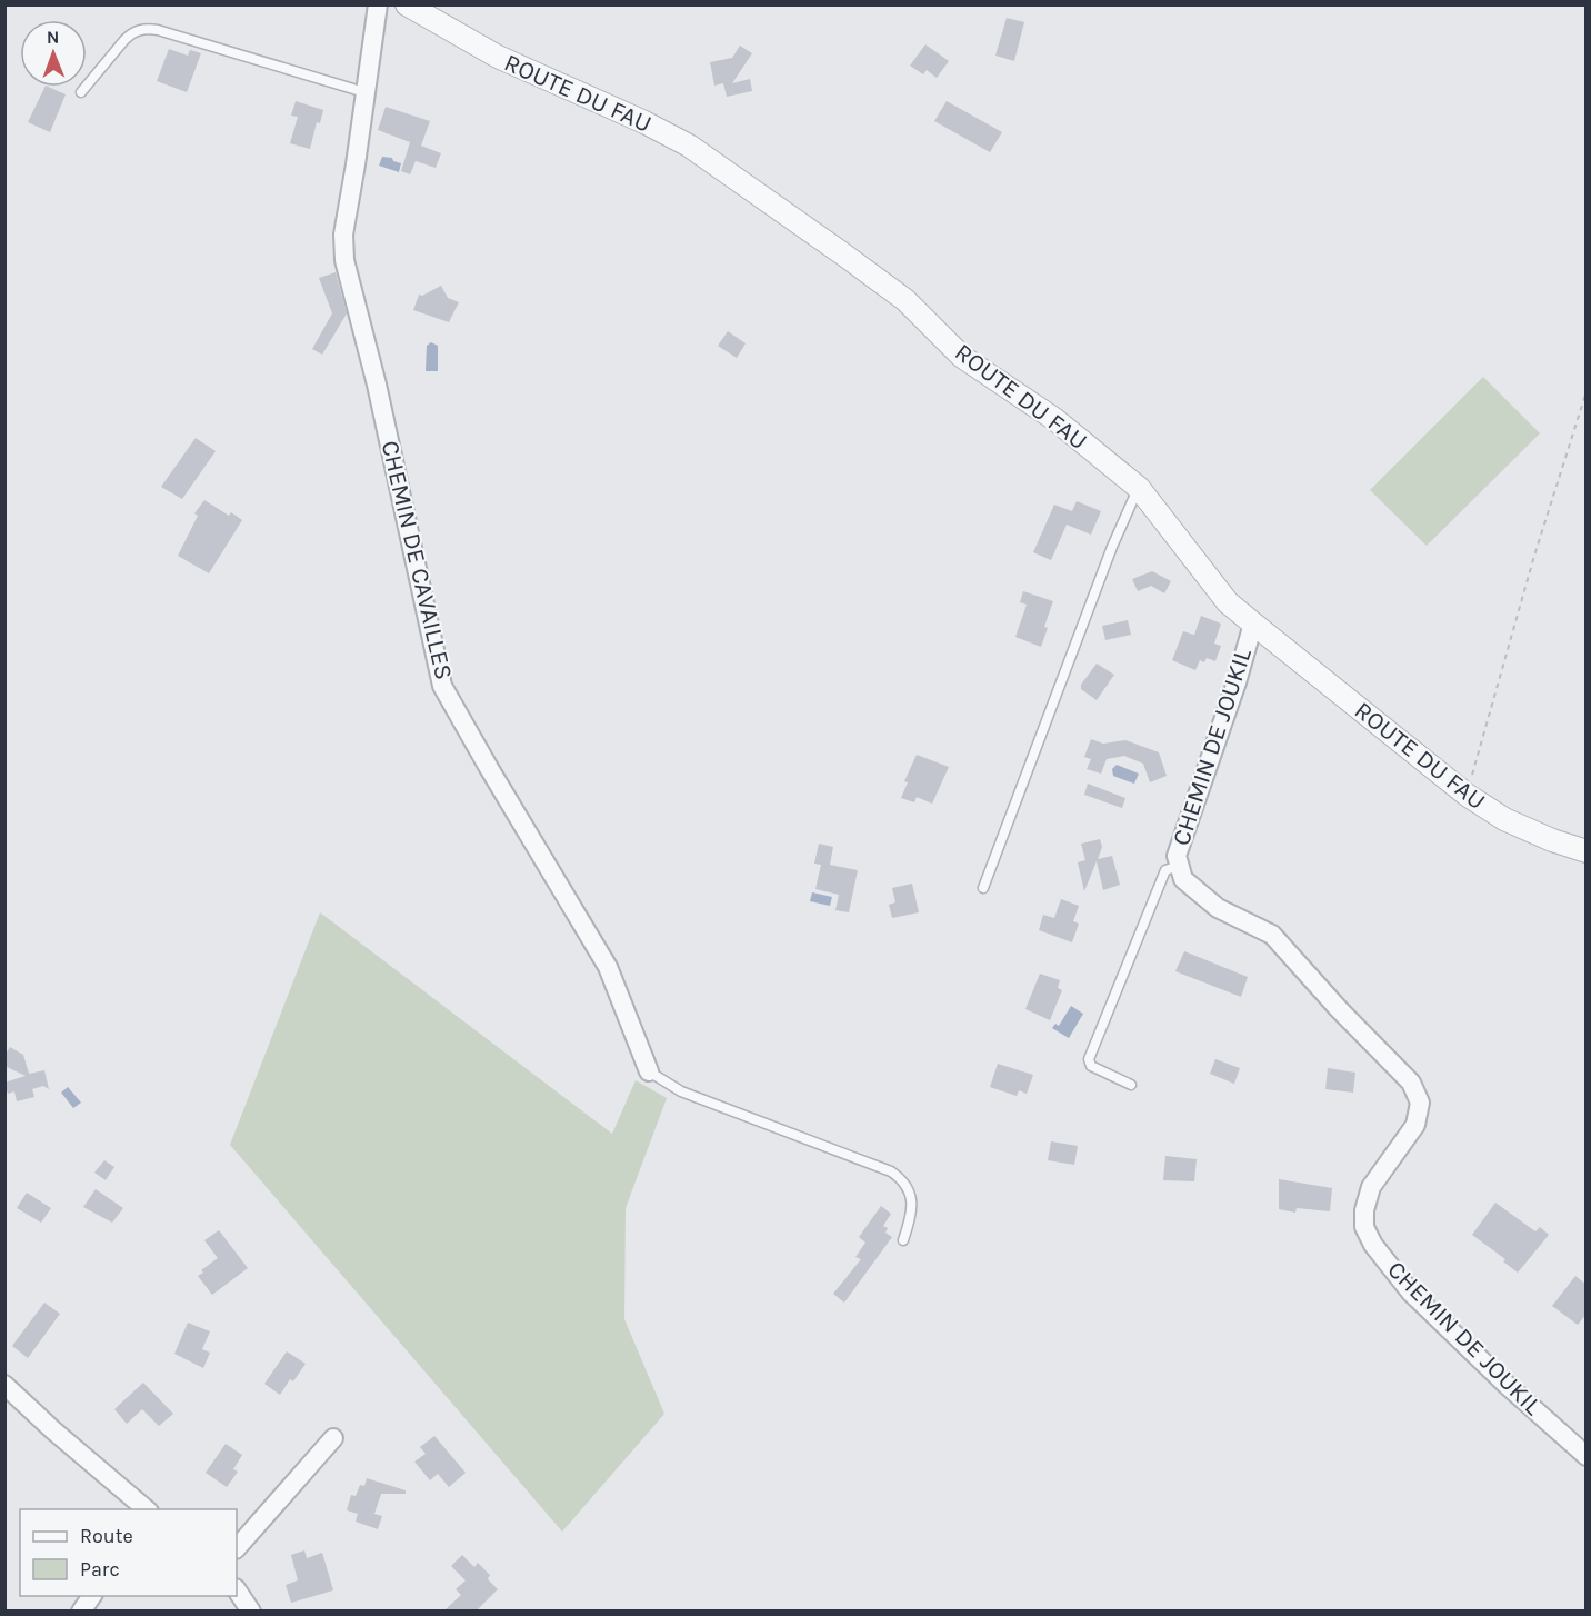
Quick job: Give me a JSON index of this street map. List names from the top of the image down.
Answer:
{
  "streets": {
    "street": ["ROUTE DU FAU", "CHEMIN DE CAVAILLES", "CHEMIN DE JOUKIL"]
  },
  "crossings": [
    ["ROUTE DU FAU", "CHEMIN DE JOUKIL"]
  ],
  "legend": ["Route", "Parc"],
  "north": "top"
}
